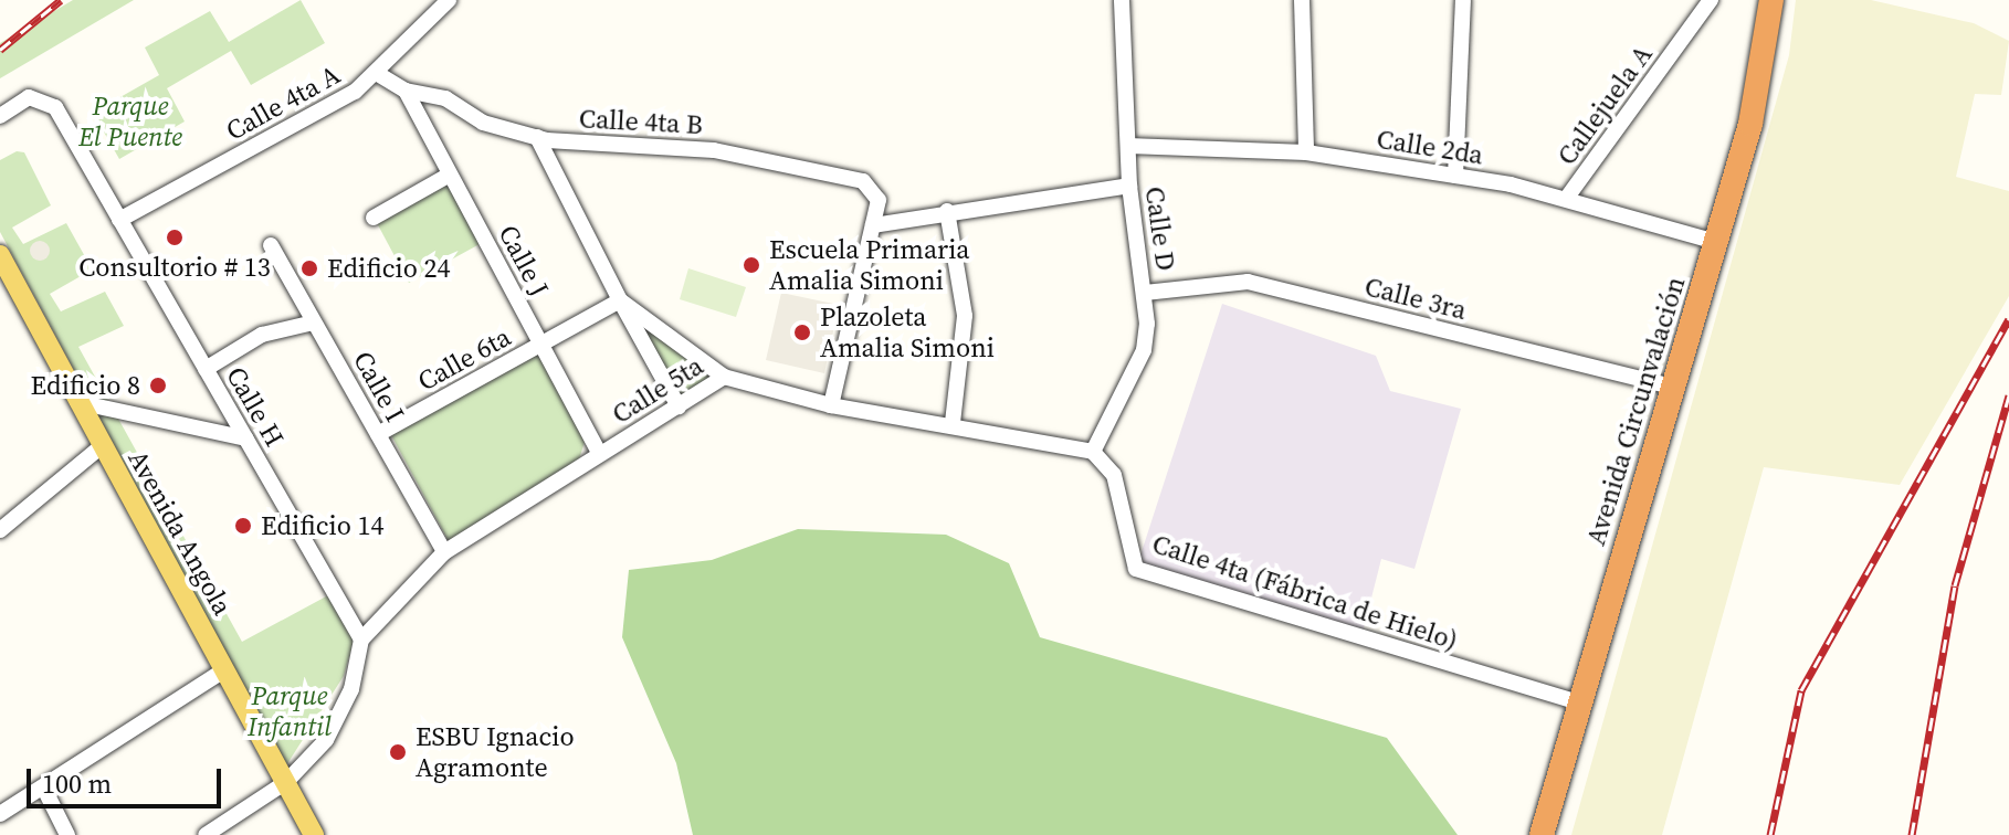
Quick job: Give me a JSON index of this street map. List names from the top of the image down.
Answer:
{
  "streets": {
    "highway": ["Avenida Circunvalación"],
    "main road": ["Avenida Angola"],
    "street": [
      "Calle 4ta A",
      "Callejuela A",
      "Calle 4ta B",
      "Calle 2da",
      "Calle D",
      "Calle J",
      "Calle 3ra",
      "Calle 6ta",
      "Calle I",
      "Calle 5ta",
      "Calle H",
      "Calle 4ta (Fábrica de Hielo)"
    ]
  },
  "crossings": [
    ["Calle 4ta A", "Calle 4ta B"],
    ["Calle 4ta A", "Calle H"],
    ["Callejuela A", "Calle 2da"],
    ["Calle 4ta B", "Calle J"],
    ["Calle 2da", "Calle D"],
    ["Calle 2da", "Avenida Circunvalación"],
    ["Calle D", "Calle 3ra"],
    ["Calle D", "Calle 5ta"],
    ["Calle D", "Calle 4ta (Fábrica de Hielo)"],
    ["Calle J", "Calle 6ta"],
    ["Calle J", "Calle 5ta"],
    ["Calle 3ra", "Avenida Circunvalación"],
    ["Calle 6ta", "Calle I"],
    ["Calle I", "Calle 5ta"],
    ["Calle 5ta", "Calle H"],
    ["Calle 5ta", "Calle 4ta (Fábrica de Hielo)"],
    ["Avenida Circunvalación", "Calle 4ta (Fábrica de Hielo)"]
  ],
  "parks": ["Parque El Puente", "Parque Infantil"],
  "places": [
    "Consultorio # 13",
    "Escuela Primaria Amalia Simoni",
    "Edificio 24",
    "Plazoleta Amalia Simoni",
    "Edificio 8",
    "Edificio 14",
    "ESBU Ignacio Agramonte"
  ],
  "scale_bar": "100 m"
}
